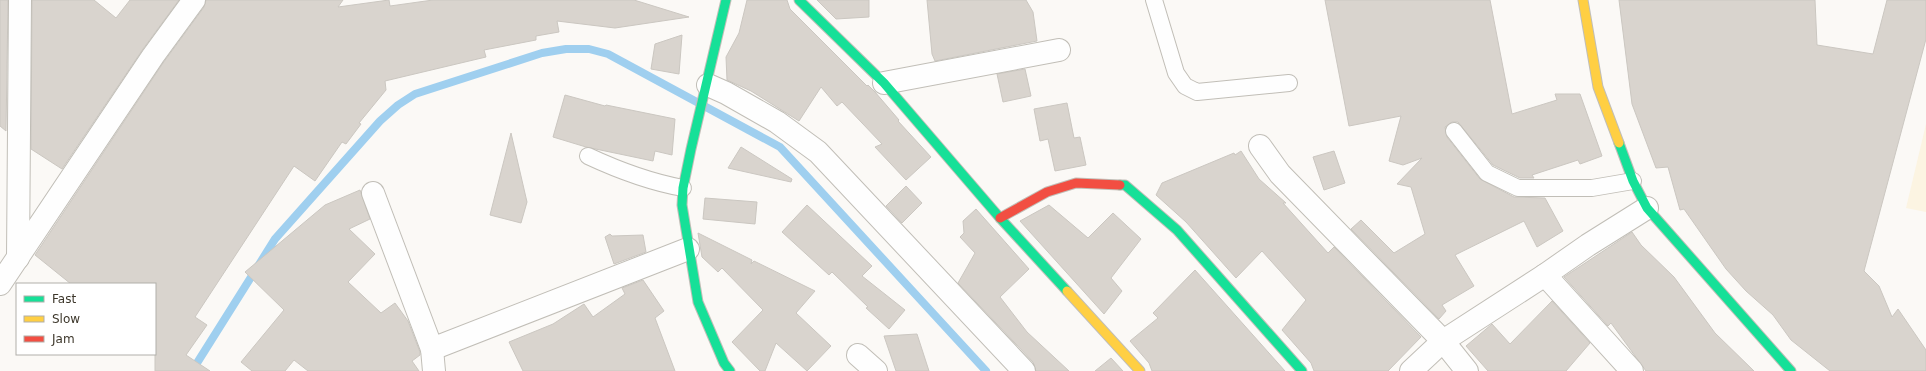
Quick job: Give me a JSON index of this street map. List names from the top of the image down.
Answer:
{
  "legend": ["Fast", "Slow", "Jam"]
}
